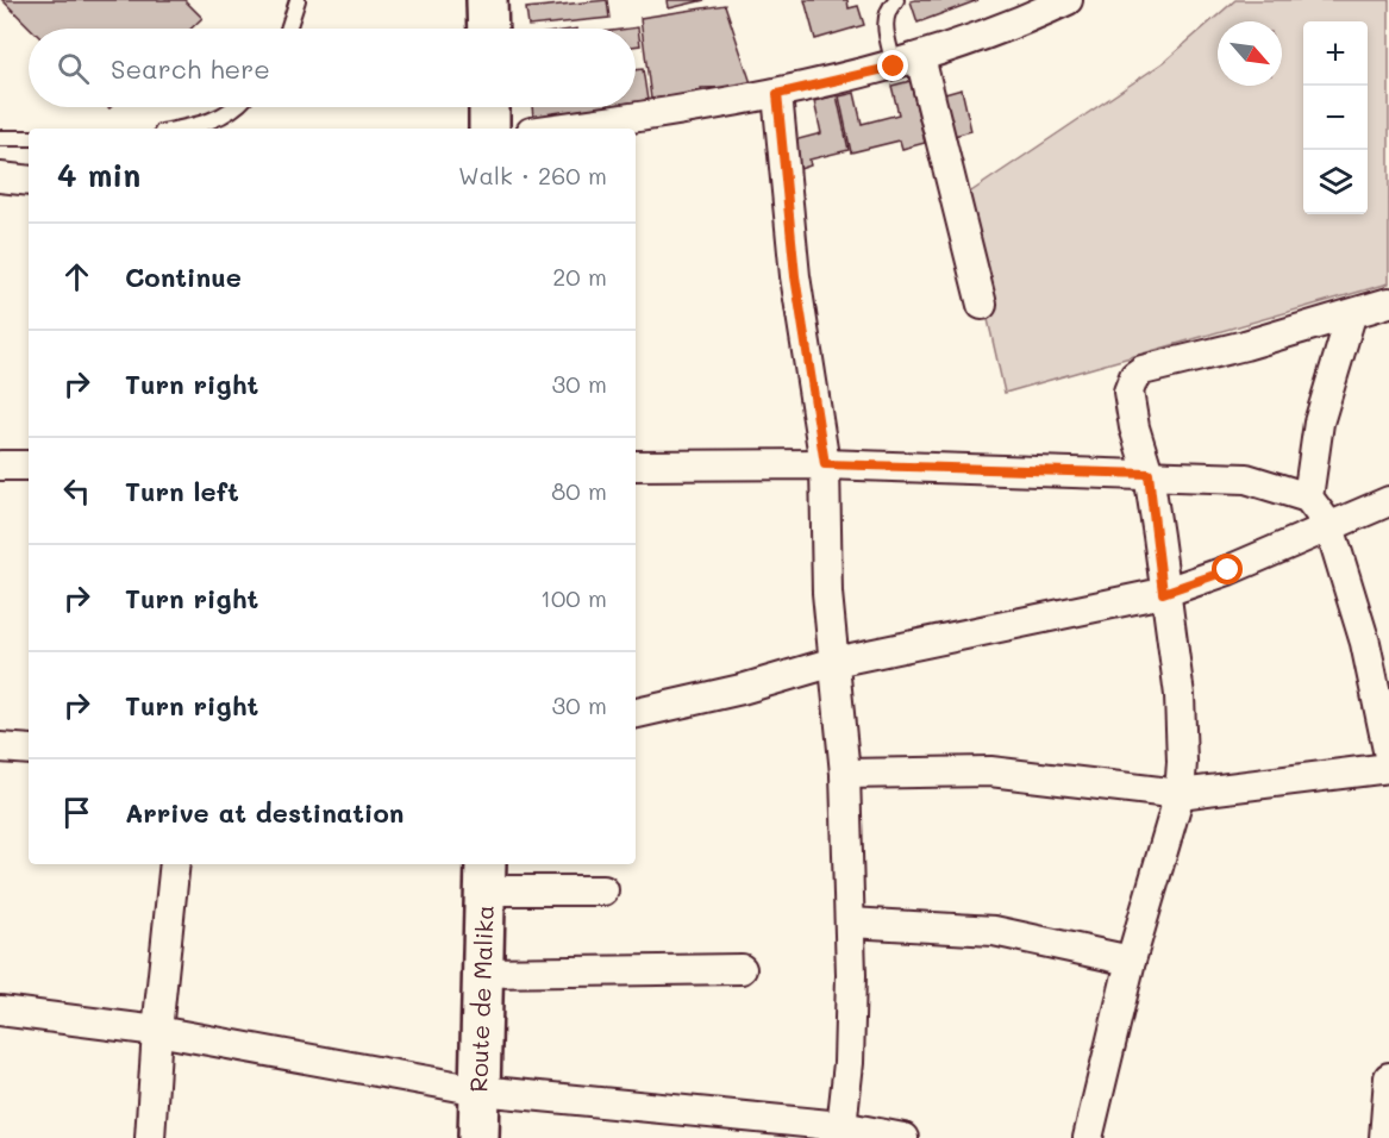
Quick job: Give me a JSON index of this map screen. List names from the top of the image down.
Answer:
{
  "streets": {
    "main road": ["Route de Malika"]
  },
  "north": "bottom right",
  "page": {
    "map_buttons": ["+", "−"],
    "search": "Search here",
    "heading": ["4 min", "Walk · 260 m"],
    "list": [
      ["Continue", "20 m"],
      ["Turn right", "30 m"],
      ["Turn left", "80 m"],
      ["Turn right", "100 m"],
      ["Turn right", "30 m"],
      "Arrive at destination"
    ]
  }
}
